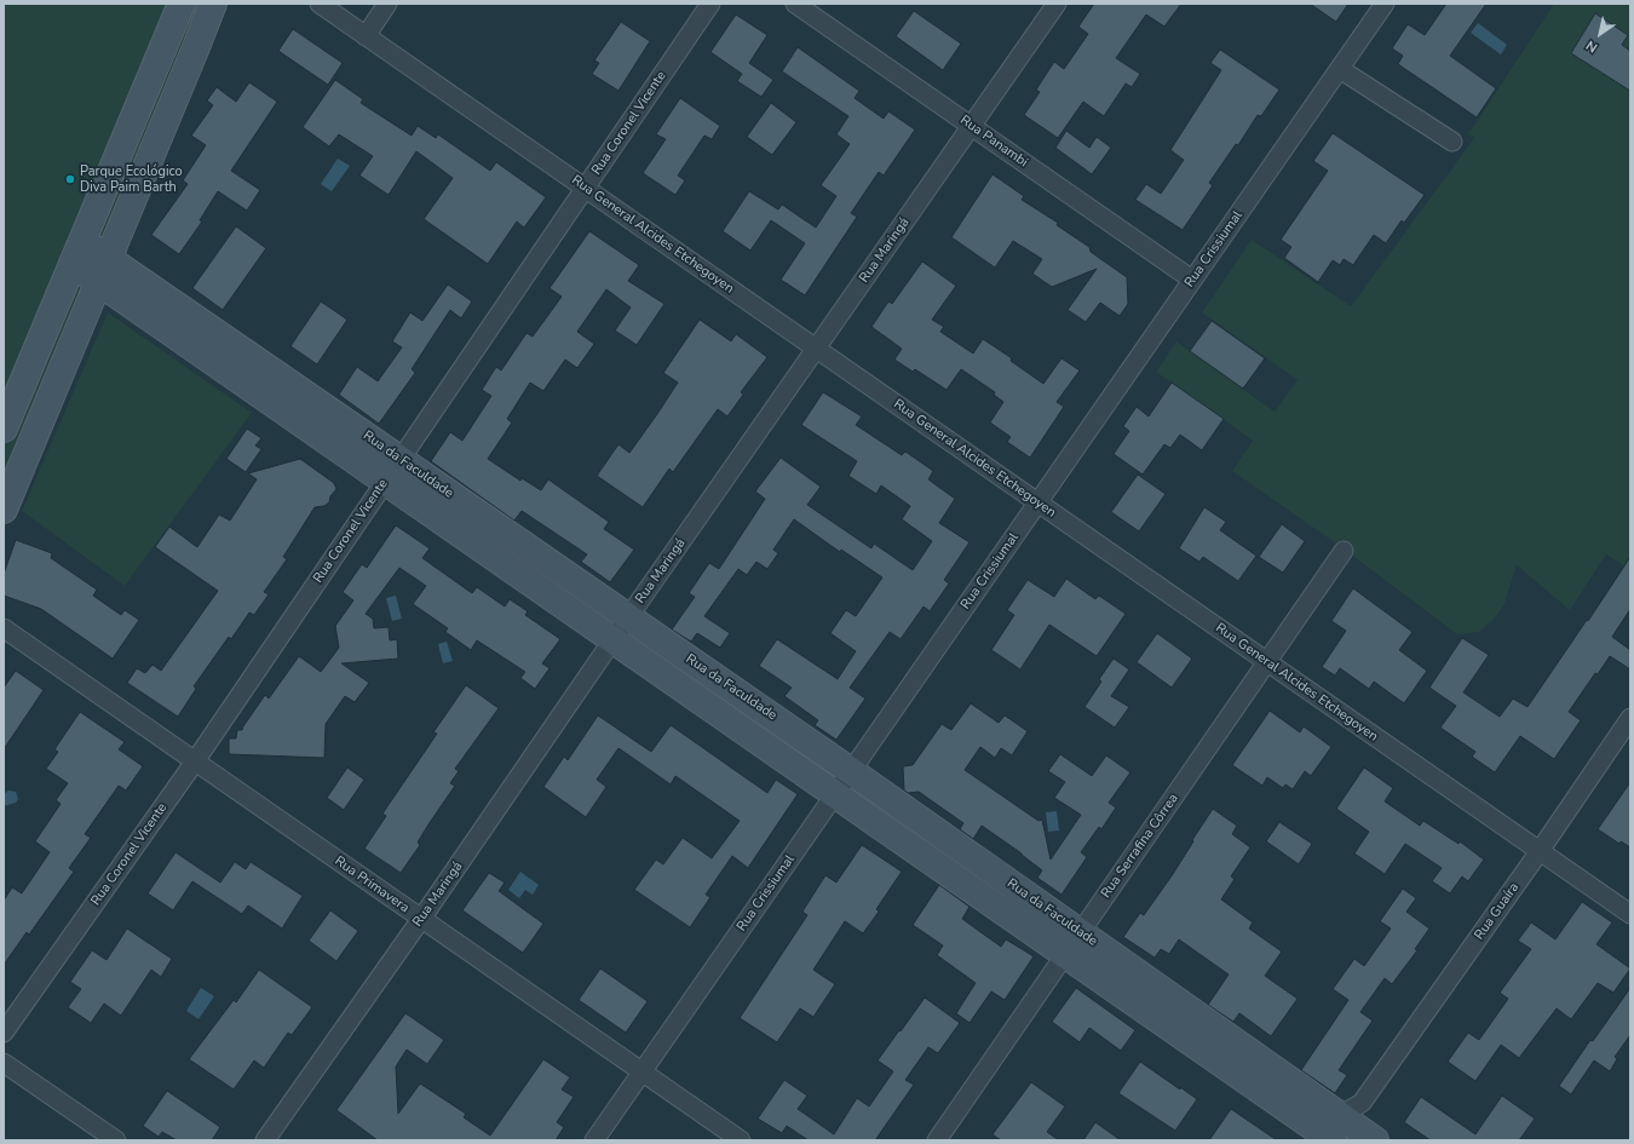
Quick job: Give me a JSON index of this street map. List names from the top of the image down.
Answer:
{
  "streets": {
    "street": [
      "Rua Coronel Vicente",
      "Rua Panambi",
      "Rua General Alcides Etchegoyen",
      "Rua Crissiumal",
      "Rua Maringá",
      "Rua da Faculdade",
      "Rua Serrafina Côrrea",
      "Rua Primavera",
      "Rua Guaíra"
    ]
  },
  "crossings": [
    ["Rua Coronel Vicente", "Rua General Alcides Etchegoyen"],
    ["Rua Coronel Vicente", "Rua da Faculdade"],
    ["Rua Coronel Vicente", "Rua Primavera"],
    ["Rua Panambi", "Rua Crissiumal"],
    ["Rua Panambi", "Rua Maringá"],
    ["Rua General Alcides Etchegoyen", "Rua Crissiumal"],
    ["Rua General Alcides Etchegoyen", "Rua Maringá"],
    ["Rua General Alcides Etchegoyen", "Rua Serrafina Côrrea"],
    ["Rua General Alcides Etchegoyen", "Rua Guaíra"],
    ["Rua Crissiumal", "Rua da Faculdade"],
    ["Rua Crissiumal", "Rua Primavera"],
    ["Rua Maringá", "Rua da Faculdade"],
    ["Rua Maringá", "Rua Primavera"],
    ["Rua da Faculdade", "Rua Serrafina Côrrea"],
    ["Rua da Faculdade", "Rua Guaíra"]
  ],
  "places": ["Parque Ecológico Diva Paim Barth"],
  "north": "bottom left"
}
